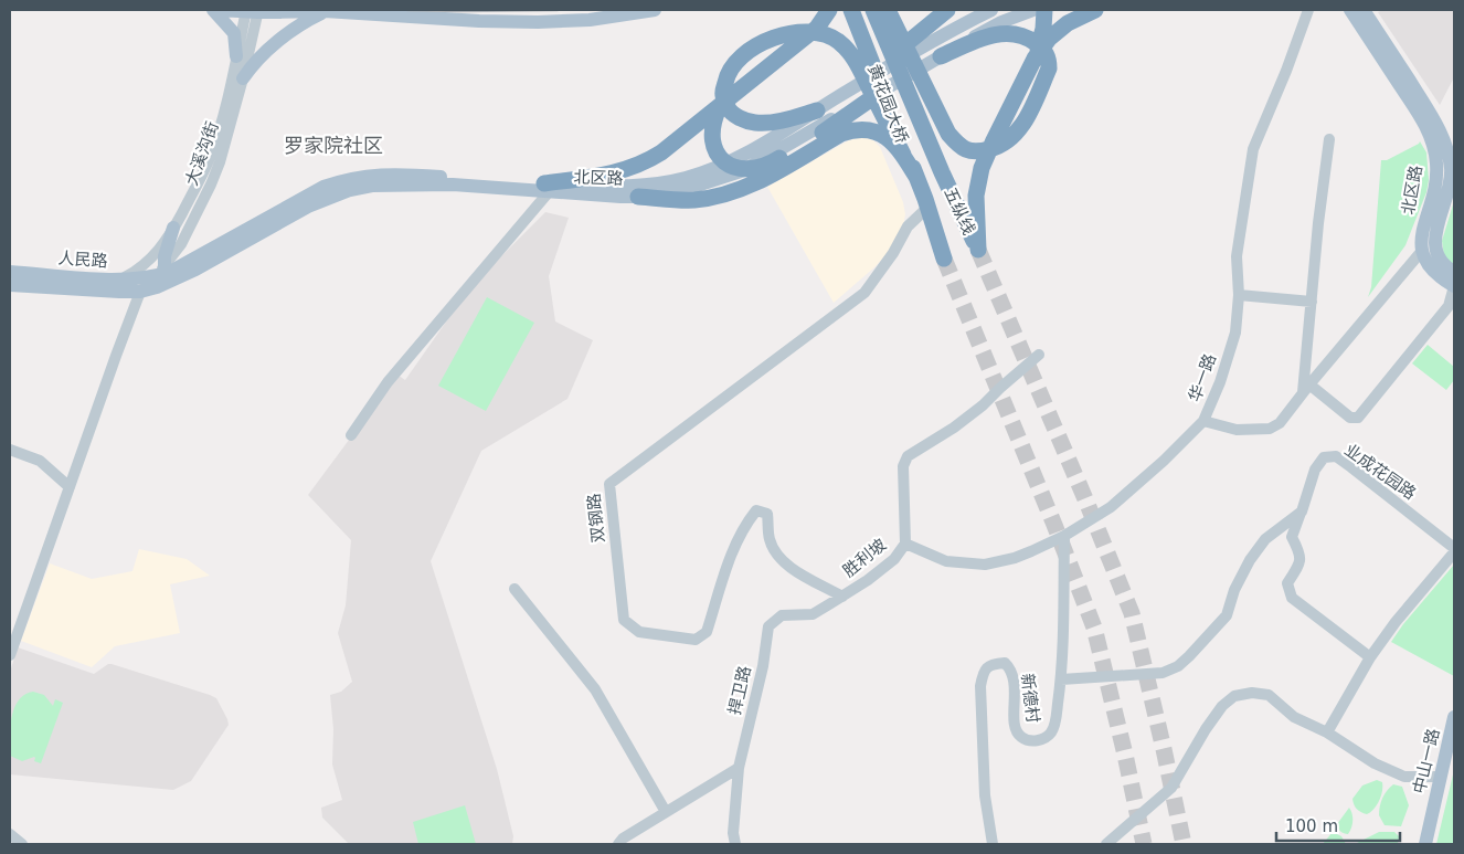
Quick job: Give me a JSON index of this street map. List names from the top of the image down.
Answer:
{
  "streets": {
    "highway": ["黄花园大桥", "五纵线"],
    "main road": ["北区路", "人民路", "中山一路"],
    "street": [
      "大溪沟街",
      "华一路",
      "业成花园路",
      "双钢路",
      "胜利坡",
      "捍卫路",
      "新德村"
    ]
  },
  "crossings": [
    ["黄花园大桥", "五纵线"],
    ["黄花园大桥", "双钢路"],
    ["大溪沟街", "北区路"],
    ["大溪沟街", "人民路"],
    ["北区路", "人民路"],
    ["五纵线", "双钢路"],
    ["华一路", "胜利坡"],
    ["华一路", "新德村"],
    ["双钢路", "胜利坡"],
    ["双钢路", "捍卫路"],
    ["胜利坡", "捍卫路"]
  ],
  "districts": ["罗家院社区"],
  "scale_bar": "100 m"
}
